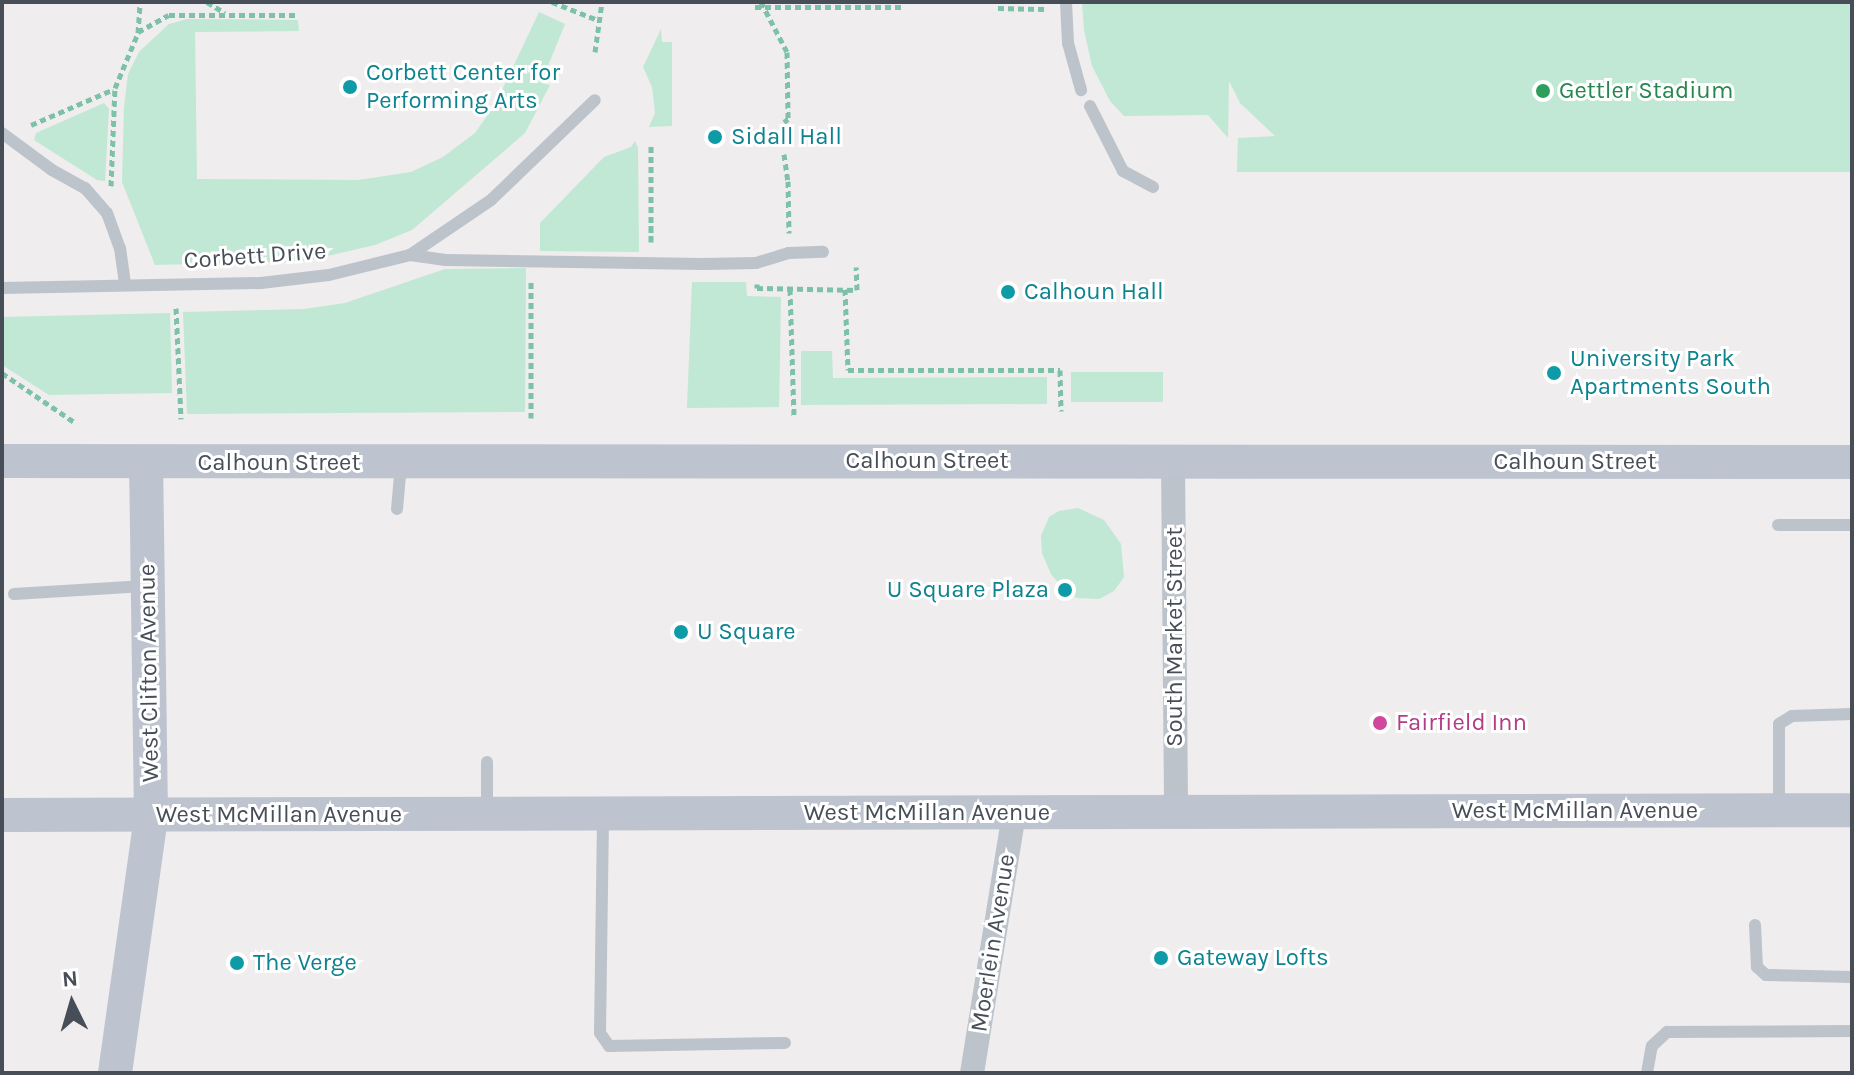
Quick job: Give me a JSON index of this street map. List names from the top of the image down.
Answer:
{
  "streets": {
    "main road": ["Calhoun Street", "West Clifton Avenue", "West McMillan Avenue"],
    "street": ["South Market Street", "Moerlein Avenue"],
    "lane": ["Corbett Drive"]
  },
  "crossings": [
    ["Calhoun Street", "South Market Street"],
    ["Calhoun Street", "West Clifton Avenue"],
    ["South Market Street", "West McMillan Avenue"],
    ["West Clifton Avenue", "West McMillan Avenue"],
    ["West McMillan Avenue", "Moerlein Avenue"]
  ],
  "places": [
    "Corbett Center for Performing Arts",
    "Gettler Stadium",
    "Sidall Hall",
    "Calhoun Hall",
    "University Park Apartments South",
    "U Square Plaza",
    "U Square",
    "Fairfield Inn",
    "Gateway Lofts",
    "The Verge"
  ],
  "north": "top"
}
